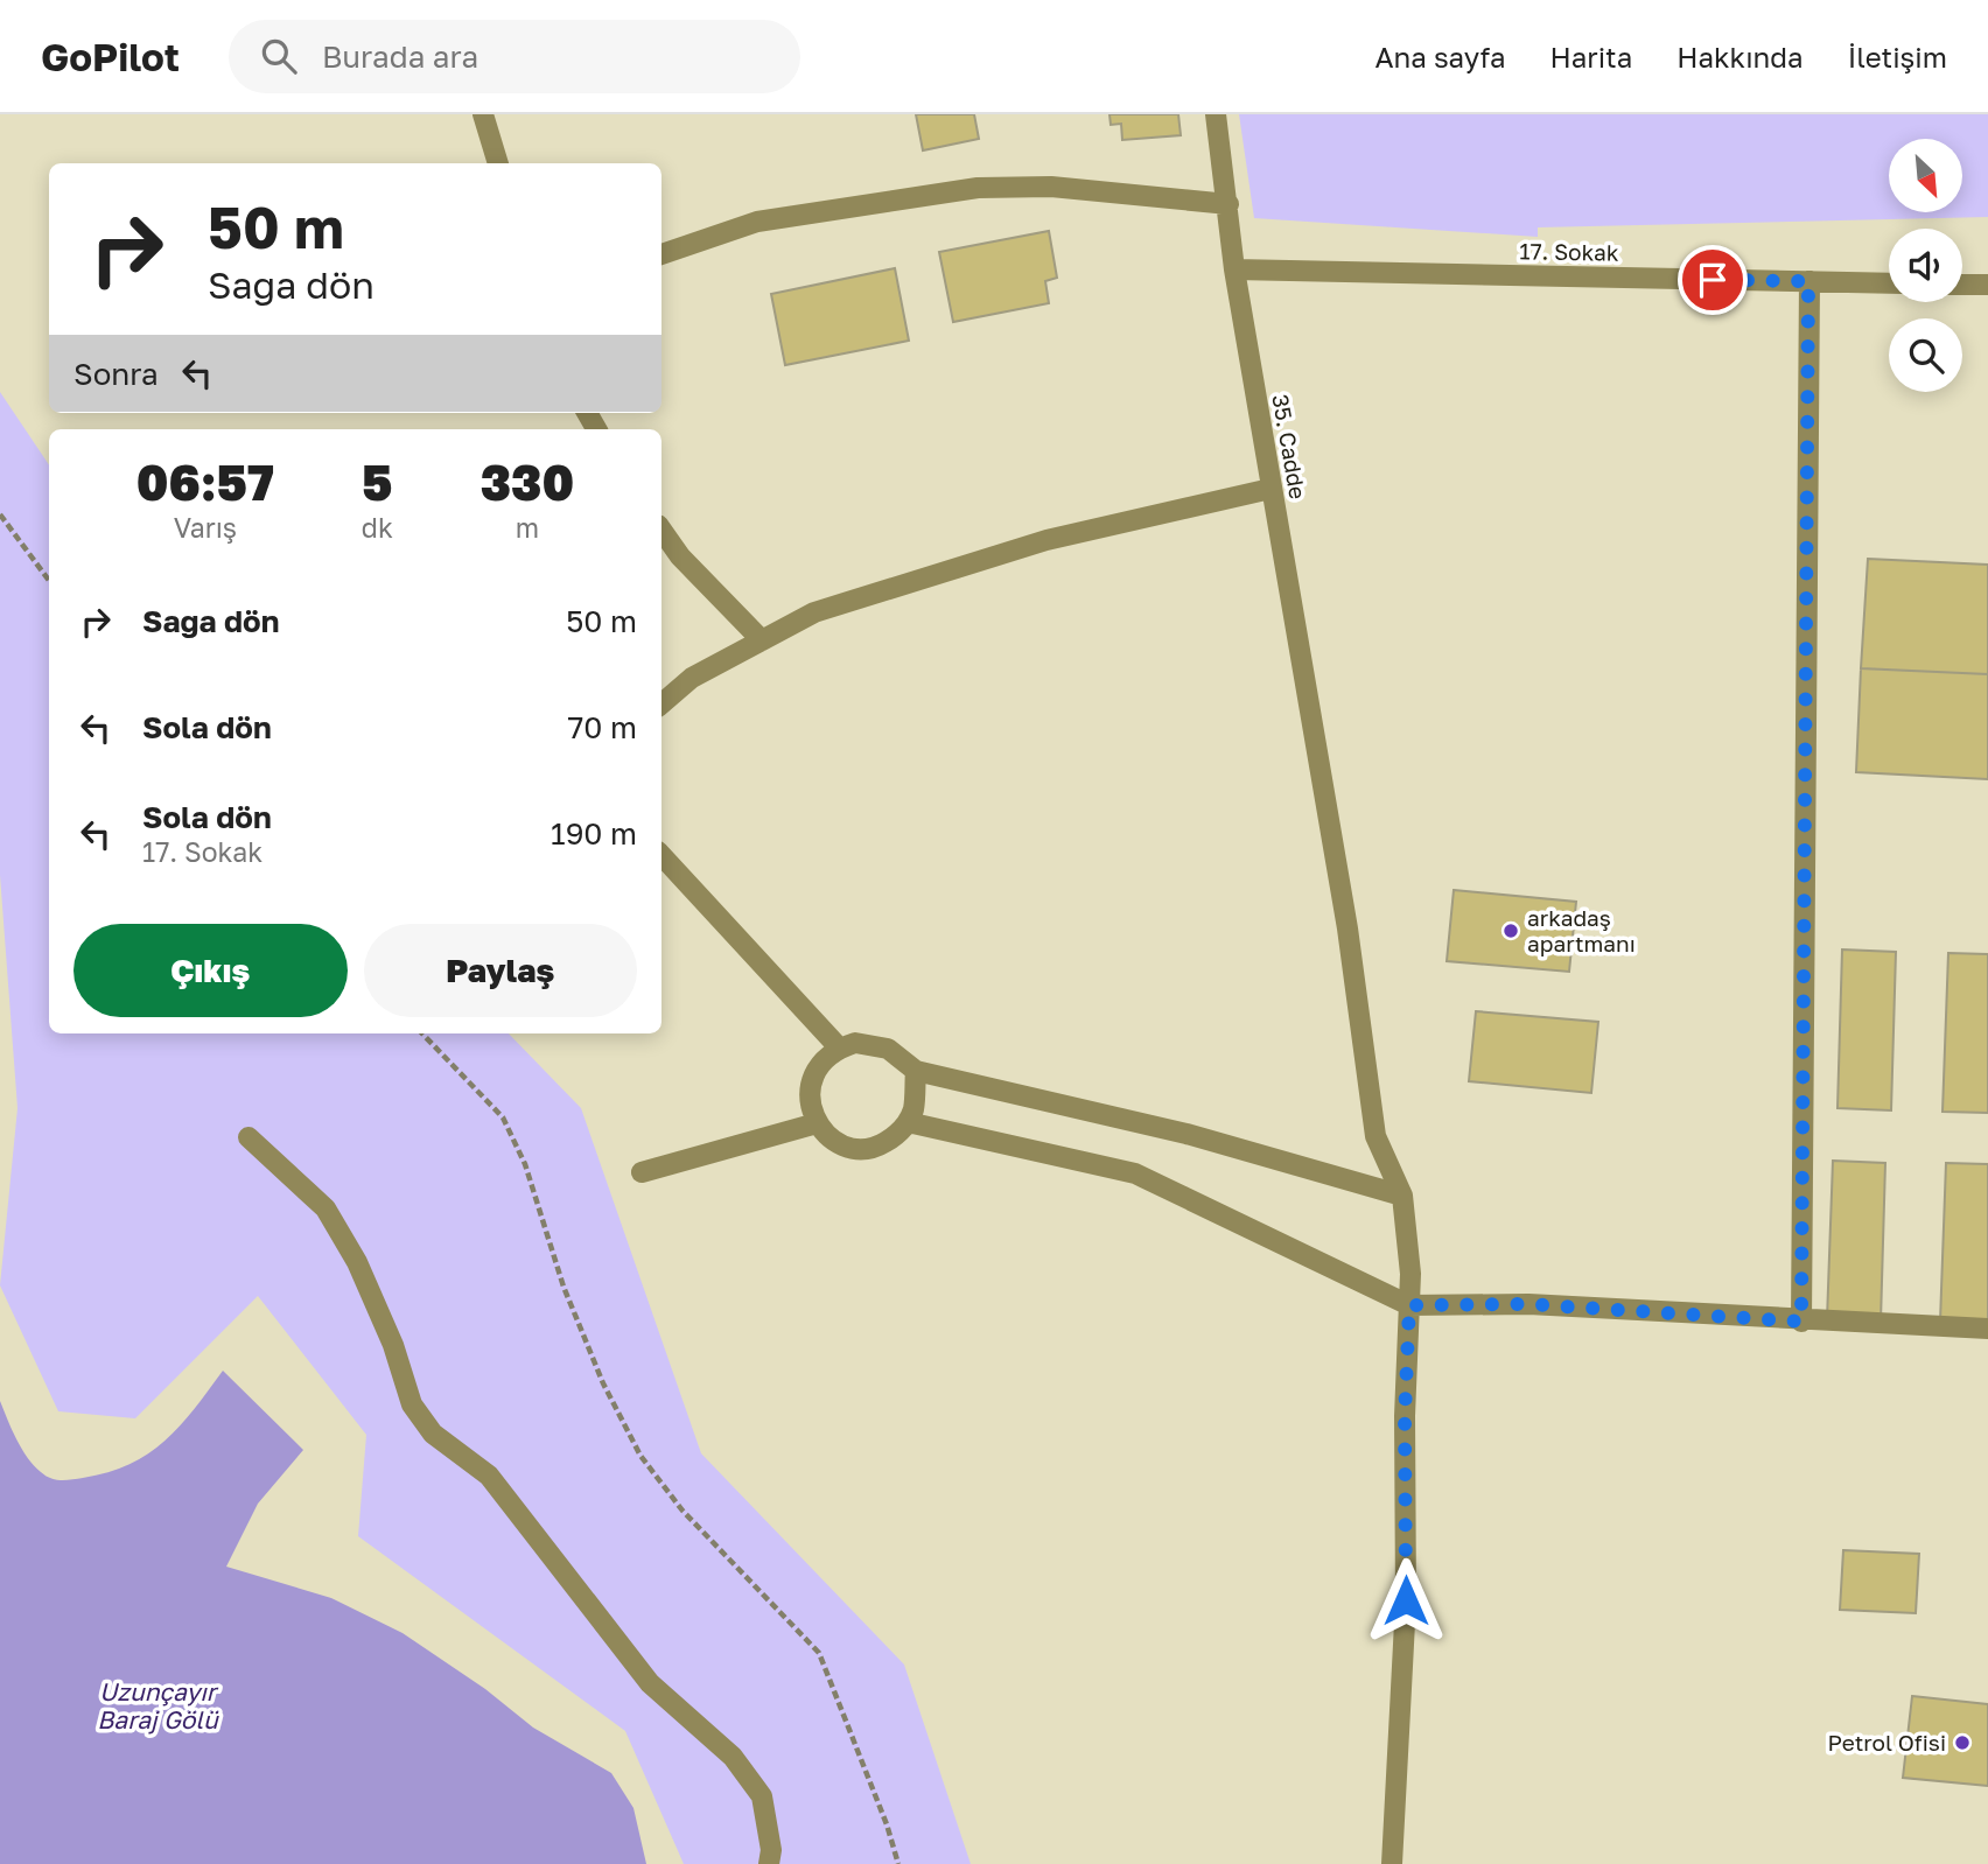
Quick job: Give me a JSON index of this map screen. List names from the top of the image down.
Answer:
{
  "streets": {
    "street": ["17. Sokak", "35. Cadde"]
  },
  "crossings": [
    ["17. Sokak", "35. Cadde"]
  ],
  "water": ["Uzunçayır Baraj Gölü"],
  "places": ["arkadaş apartmanı", "Petrol Ofisi"],
  "north": "bottom right",
  "page": {
    "header": "GoPilot",
    "search": "Burada ara",
    "nav": [
      "Ana sayfa",
      "Harita",
      "Hakkında",
      "İletişim"
    ],
    "turn": ["50 m", "Sağa dön"],
    "then": "Sonra",
    "eta": [
      "06:57",
      "Varış",
      "5",
      "dk",
      "330",
      "m"
    ],
    "list": [
      {
        "name": "Sağa dön",
        "value": "50 m"
      },
      {
        "name": "Sola dön",
        "value": "70 m"
      },
      {
        "name": "Sola dön",
        "note": "17. Sokak",
        "value": "190 m"
      }
    ],
    "buttons": ["Çıkış", "Paylaş"]
  }
}
